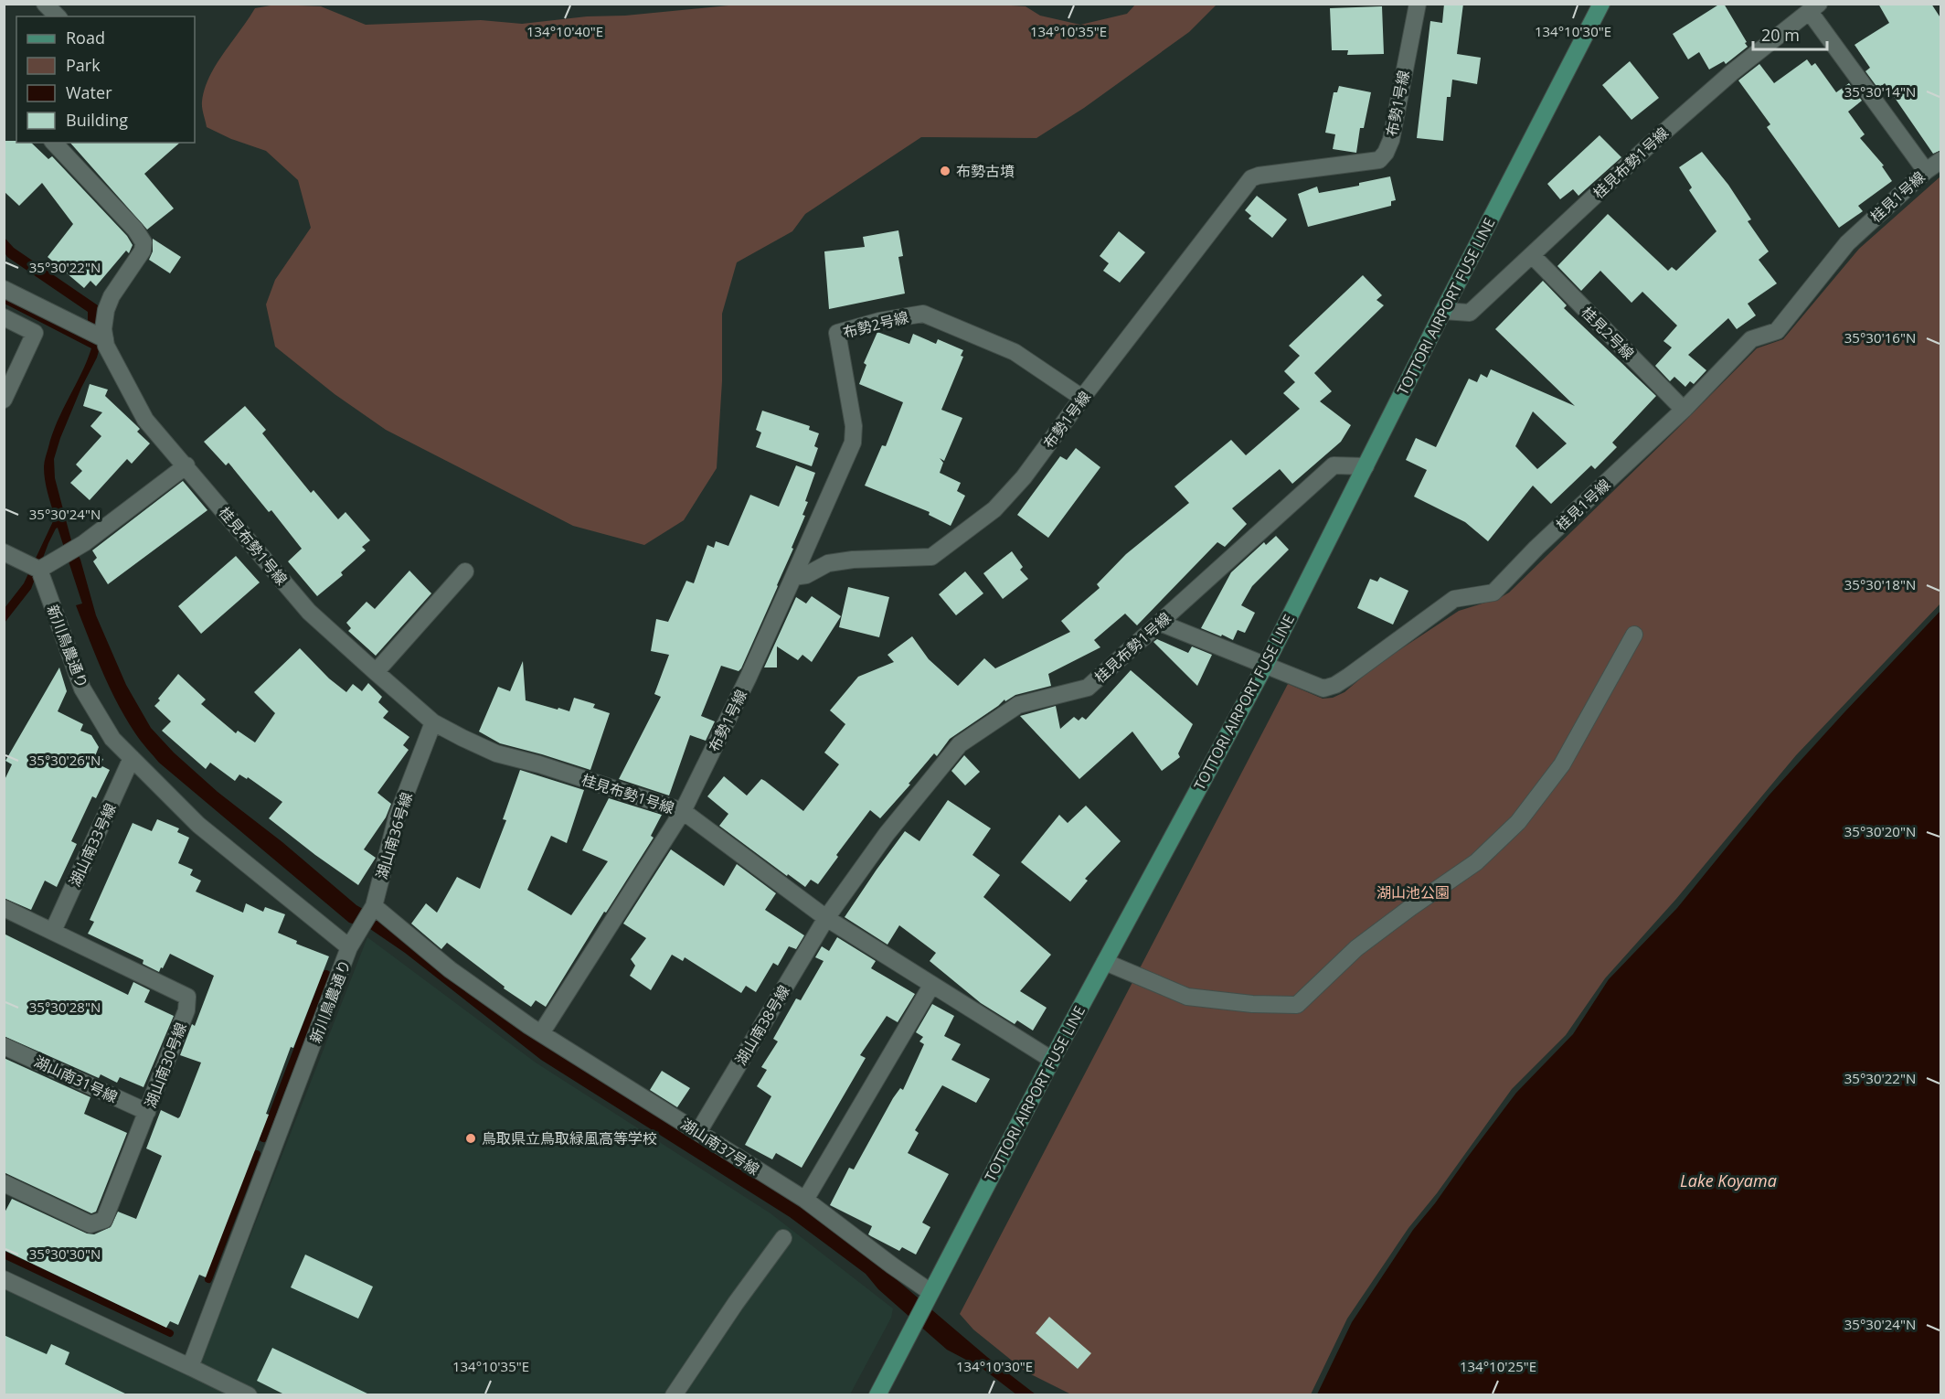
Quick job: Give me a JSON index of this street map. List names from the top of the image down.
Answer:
{
  "streets": {
    "main road": ["TOTTORI AIRPORT FUSE LINE"],
    "street": [
      "布勢1号線",
      "桂見布勢1号線",
      "桂見1号線",
      "布勢2号線",
      "桂見2号線",
      "新川鳥農通り",
      "湖山南36号線",
      "湖山南33号線",
      "湖山南38号線",
      "湖山南30号線",
      "湖山南31号線",
      "湖山南37号線"
    ]
  },
  "crossings": [
    ["布勢1号線", "桂見布勢1号線"],
    ["布勢1号線", "布勢2号線"],
    ["桂見布勢1号線", "桂見1号線"],
    ["桂見布勢1号線", "TOTTORI AIRPORT FUSE LINE"],
    ["桂見布勢1号線", "桂見2号線"],
    ["桂見布勢1号線", "湖山南36号線"],
    ["桂見布勢1号線", "湖山南38号線"],
    ["桂見1号線", "TOTTORI AIRPORT FUSE LINE"],
    ["桂見1号線", "桂見2号線"],
    ["TOTTORI AIRPORT FUSE LINE", "湖山南37号線"],
    ["新川鳥農通り", "湖山南36号線"],
    ["新川鳥農通り", "湖山南33号線"],
    ["湖山南36号線", "湖山南37号線"],
    ["湖山南33号線", "湖山南30号線"],
    ["湖山南38号線", "湖山南37号線"],
    ["湖山南30号線", "湖山南31号線"]
  ],
  "water": ["Lake Koyama"],
  "parks": ["湖山池公園"],
  "places": ["布勢古墳", "鳥取県立鳥取緑風高等学校"],
  "legend": [
    "Road",
    "Park",
    "Water",
    "Building"
  ],
  "scale_bar": "20 m",
  "coordinates": [
    "134°10'40\"E",
    "134°10'35\"E",
    "134°10'30\"E",
    "35°30'14\"N",
    "35°30'22\"N",
    "35°30'16\"N",
    "35°30'24\"N",
    "35°30'18\"N",
    "35°30'26\"N",
    "35°30'20\"N",
    "35°30'28\"N",
    "35°30'30\"N",
    "134°10'25\"E"
  ]
}
